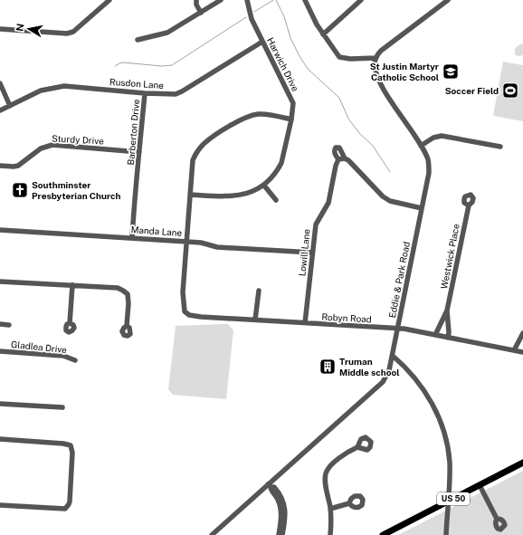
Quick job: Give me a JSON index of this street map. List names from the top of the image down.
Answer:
{
  "streets": {
    "main road": ["US 50"],
    "street": [
      "Harwich Drive",
      "Rusdon Lane",
      "Barberton Drive",
      "Sturdy Drive",
      "Manda Lane",
      "Lowill Lane",
      "Westwick Place",
      "Eddie & Park Road",
      "Robyn Road",
      "Gladlea Drive"
    ]
  },
  "crossings": [
    ["Harwich Drive", "Rusdon Lane"],
    ["Rusdon Lane", "Barberton Drive"],
    ["Barberton Drive", "Sturdy Drive"],
    ["Barberton Drive", "Manda Lane"],
    ["Manda Lane", "Lowill Lane"],
    ["Manda Lane", "Robyn Road"],
    ["Lowill Lane", "Robyn Road"],
    ["Westwick Place", "Robyn Road"],
    ["Eddie & Park Road", "Robyn Road"]
  ],
  "places": {
    "school or university": ["St Justin Martyr Catholic School"],
    "sports": ["Soccer Field"],
    "church": ["Southminster Presbyterian Church"],
    "building": ["Truman Middle school"]
  },
  "north": "left"
}
